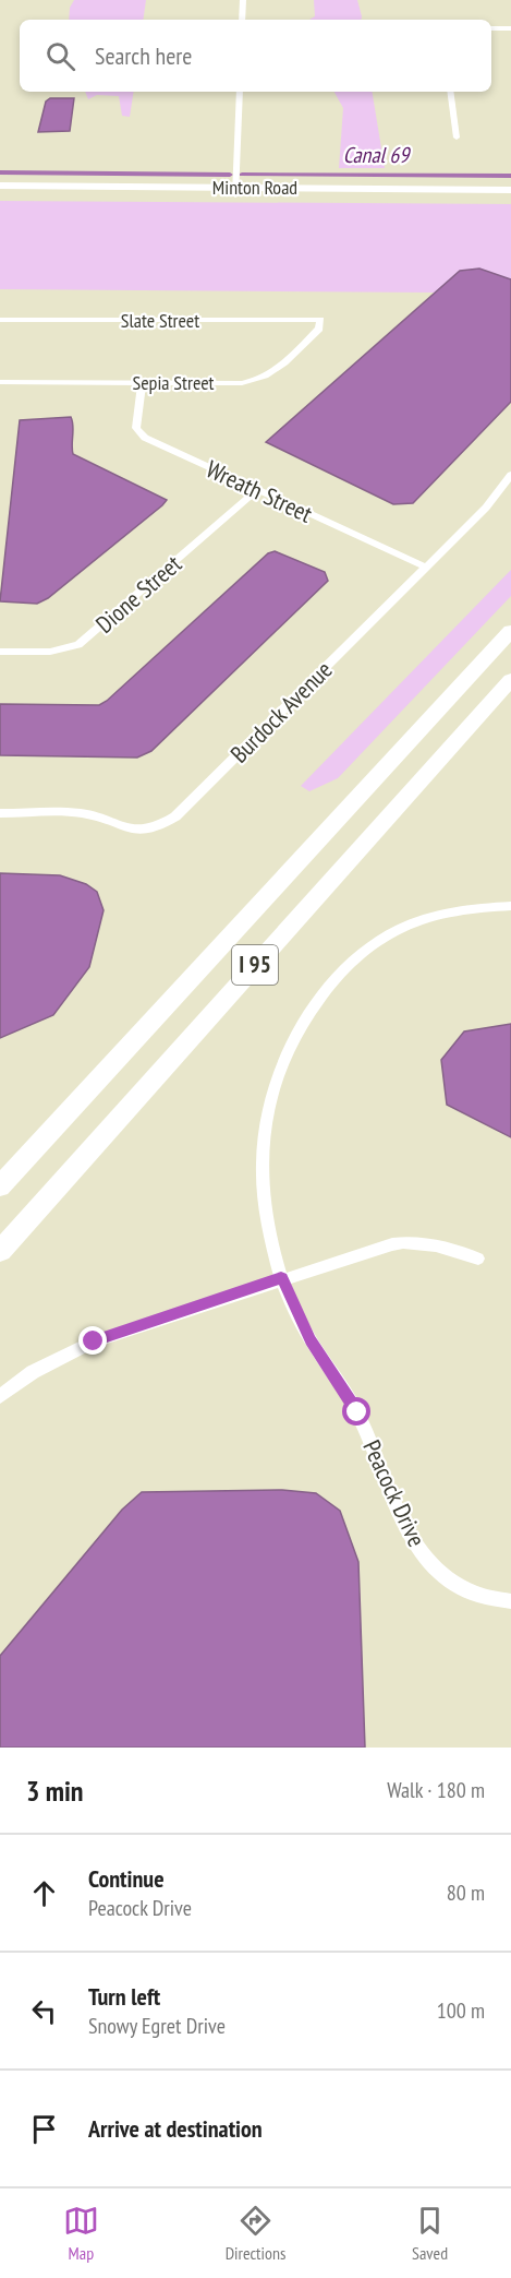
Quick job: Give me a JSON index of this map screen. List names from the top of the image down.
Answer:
{
  "streets": {
    "highway": ["I 95"],
    "main road": ["Minton Road"],
    "street": [
      "Slate Street",
      "Sepia Street",
      "Wreath Street",
      "Dione Street",
      "Burdock Avenue",
      "Peacock Drive"
    ]
  },
  "crossings": [
    ["Slate Street", "Sepia Street"],
    ["Sepia Street", "Wreath Street"],
    ["Wreath Street", "Dione Street"],
    ["Wreath Street", "Burdock Avenue"]
  ],
  "water": ["Canal 69"],
  "page": {
    "search": "Search here",
    "heading": ["3 min", "Walk · 180 m"],
    "list": [
      ["Continue", "Peacock Drive", "80 m"],
      ["Turn left", "Snowy Egret Drive", "100 m"],
      "Arrive at destination"
    ],
    "nav": ["Map", "Directions", "Saved"]
  }
}
